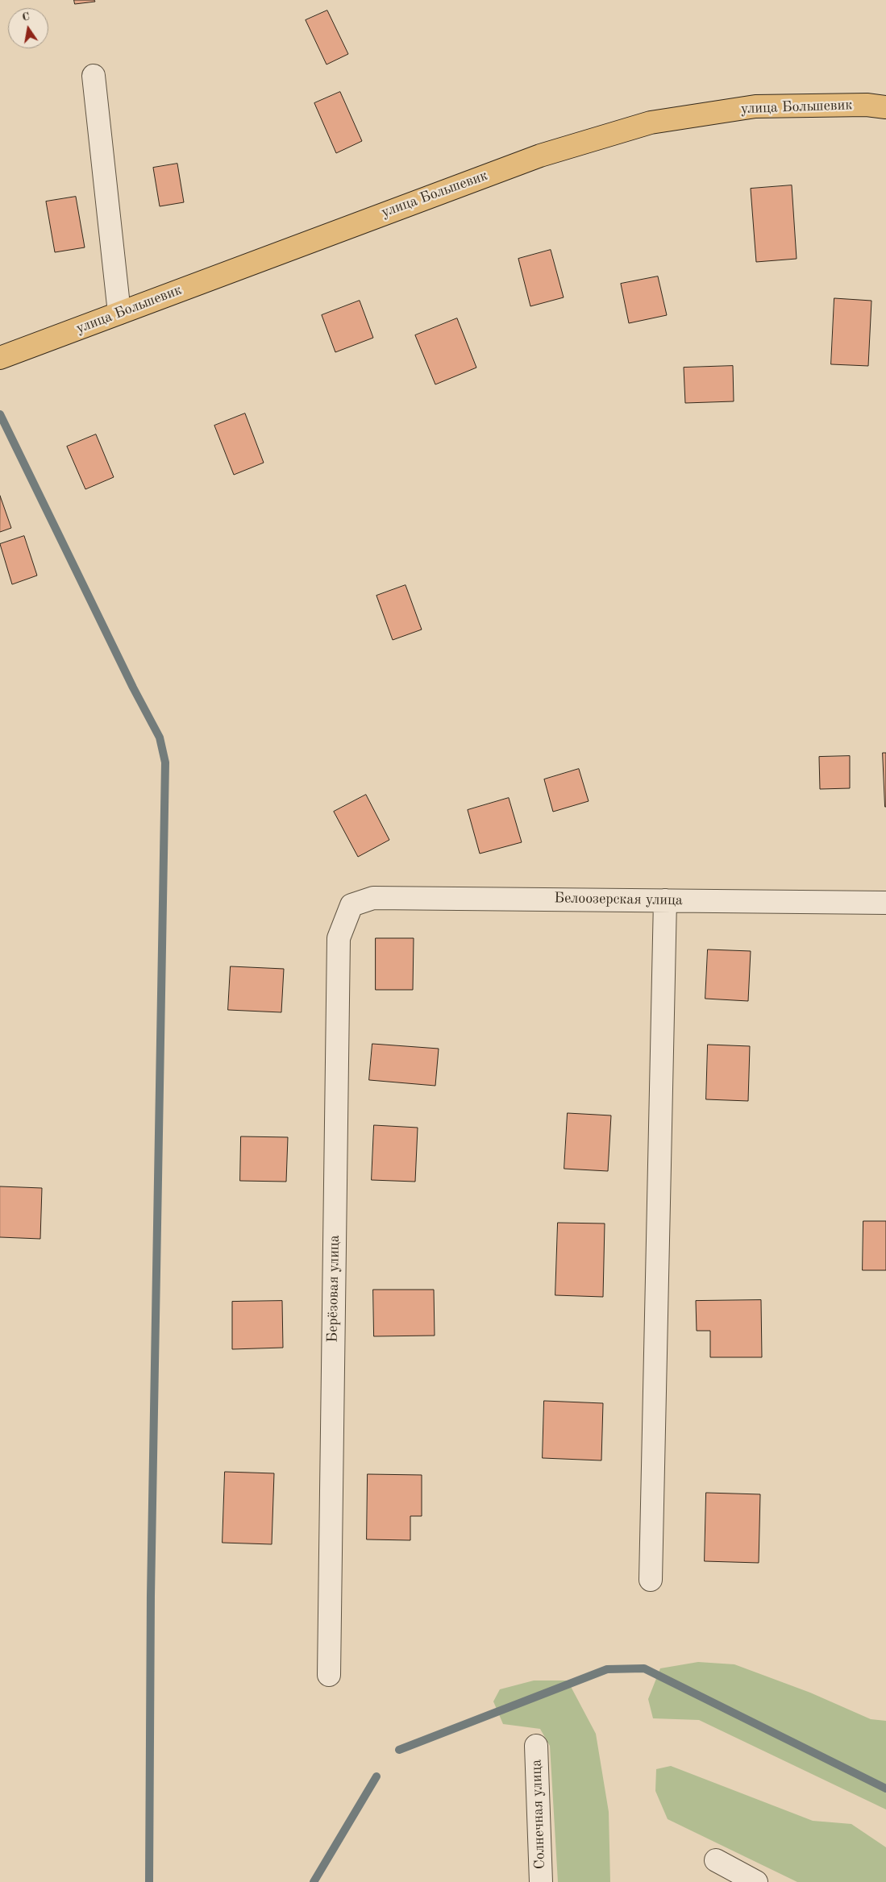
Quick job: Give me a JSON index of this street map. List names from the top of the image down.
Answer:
{
  "streets": {
    "main road": ["улица Большевик"],
    "street": ["Белоозерская улица", "Берёзовая улица", "Солнечная улица"]
  },
  "crossings": [
    ["Белоозерская улица", "Берёзовая улица"]
  ],
  "north": "top"
}
